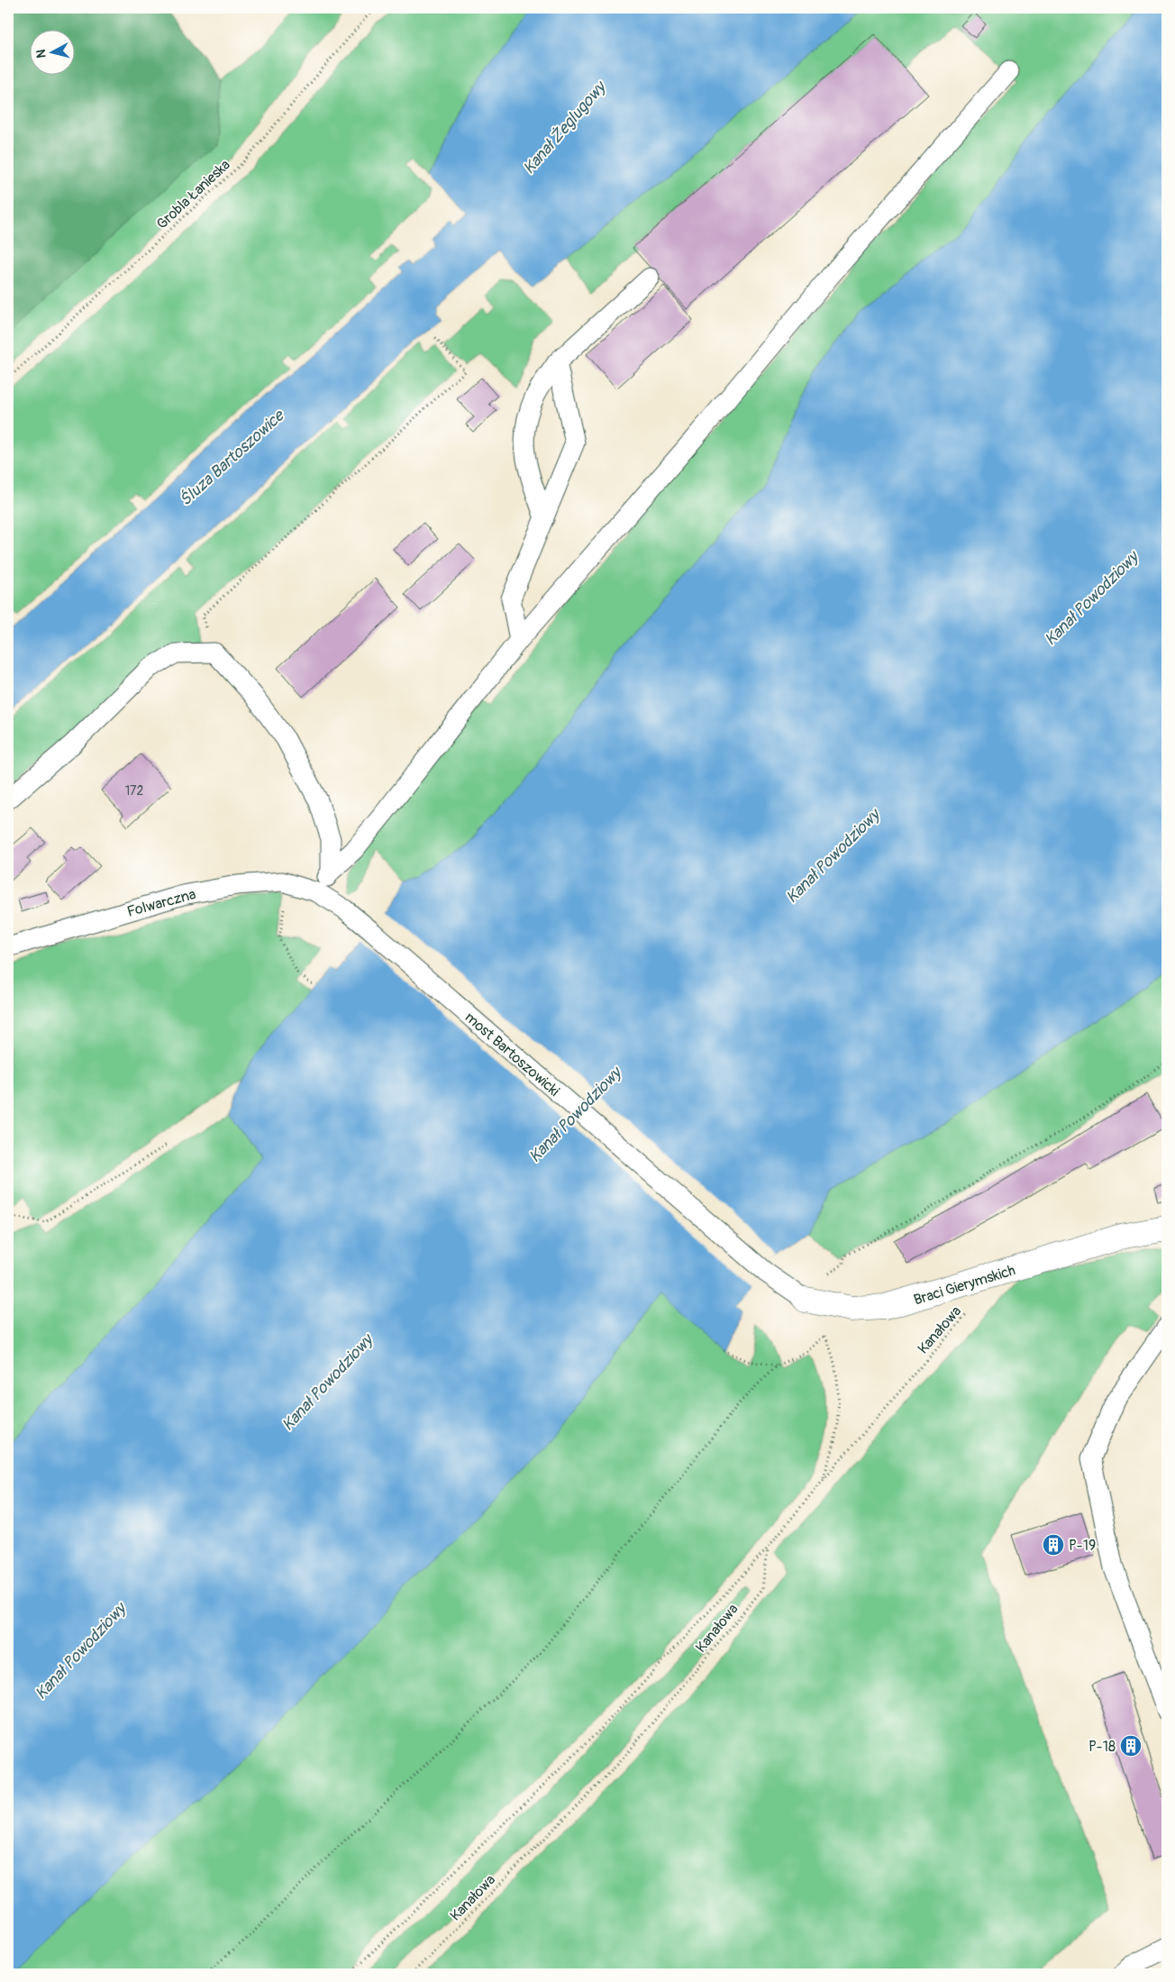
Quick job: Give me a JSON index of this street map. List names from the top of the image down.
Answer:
{
  "streets": {
    "street": ["Braci Gierymskich"],
    "lane": ["Folwarczna", "most Bartoszowicki"],
    "path": ["Grobla Łanieska", "Kanałowa"]
  },
  "crossings": [
    ["Folwarczna", "most Bartoszowicki"],
    ["most Bartoszowicki", "Braci Gierymskich"]
  ],
  "water": ["Kanał Żeglugowy", "Śluza Bartoszowice", "Kanał Powodziowy"],
  "places": {
    "building": ["P-19", "P-18"]
  },
  "house_numbers": ["172"],
  "north": "left"
}
